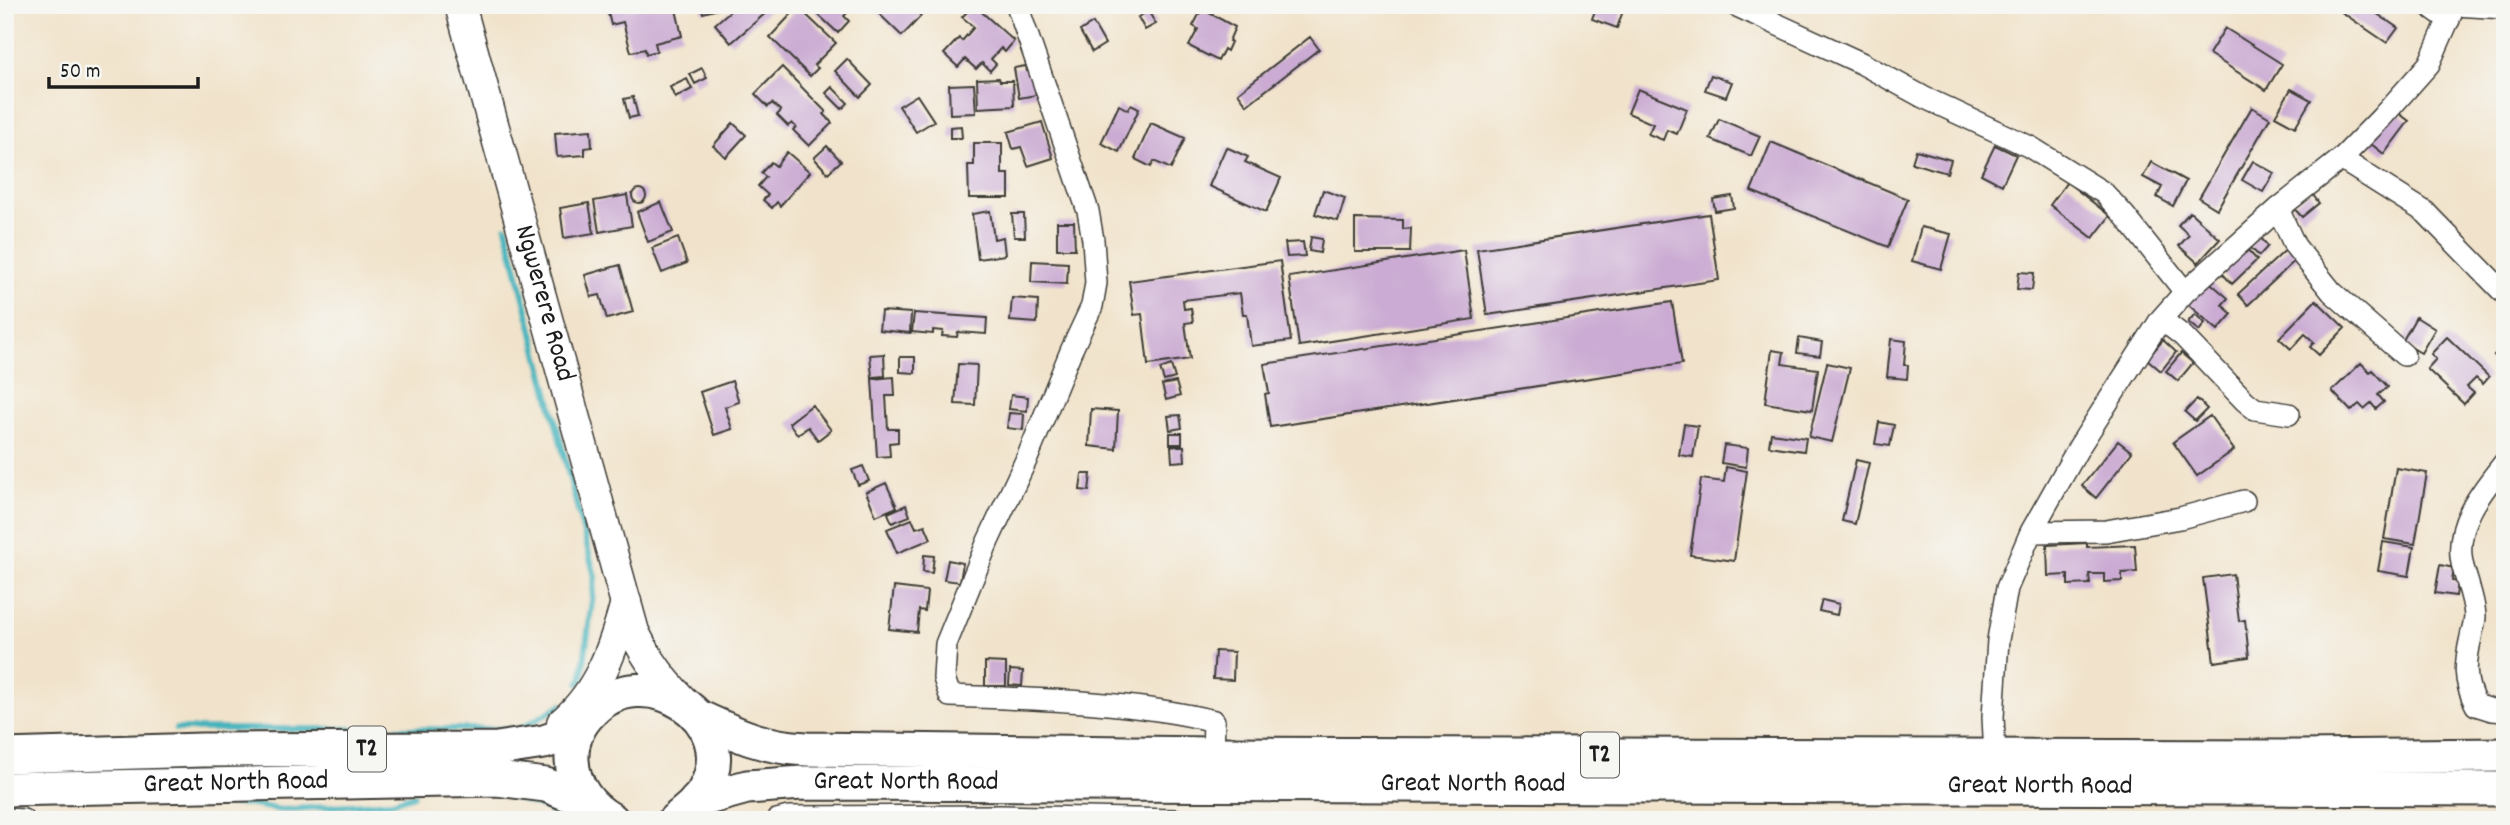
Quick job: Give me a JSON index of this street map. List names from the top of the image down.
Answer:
{
  "streets": {
    "main road": ["Ngwerere Road", "T2", "Great North Road"]
  },
  "crossings": [
    ["Ngwerere Road", "Great North Road"]
  ],
  "scale_bar": "50 m"
}
